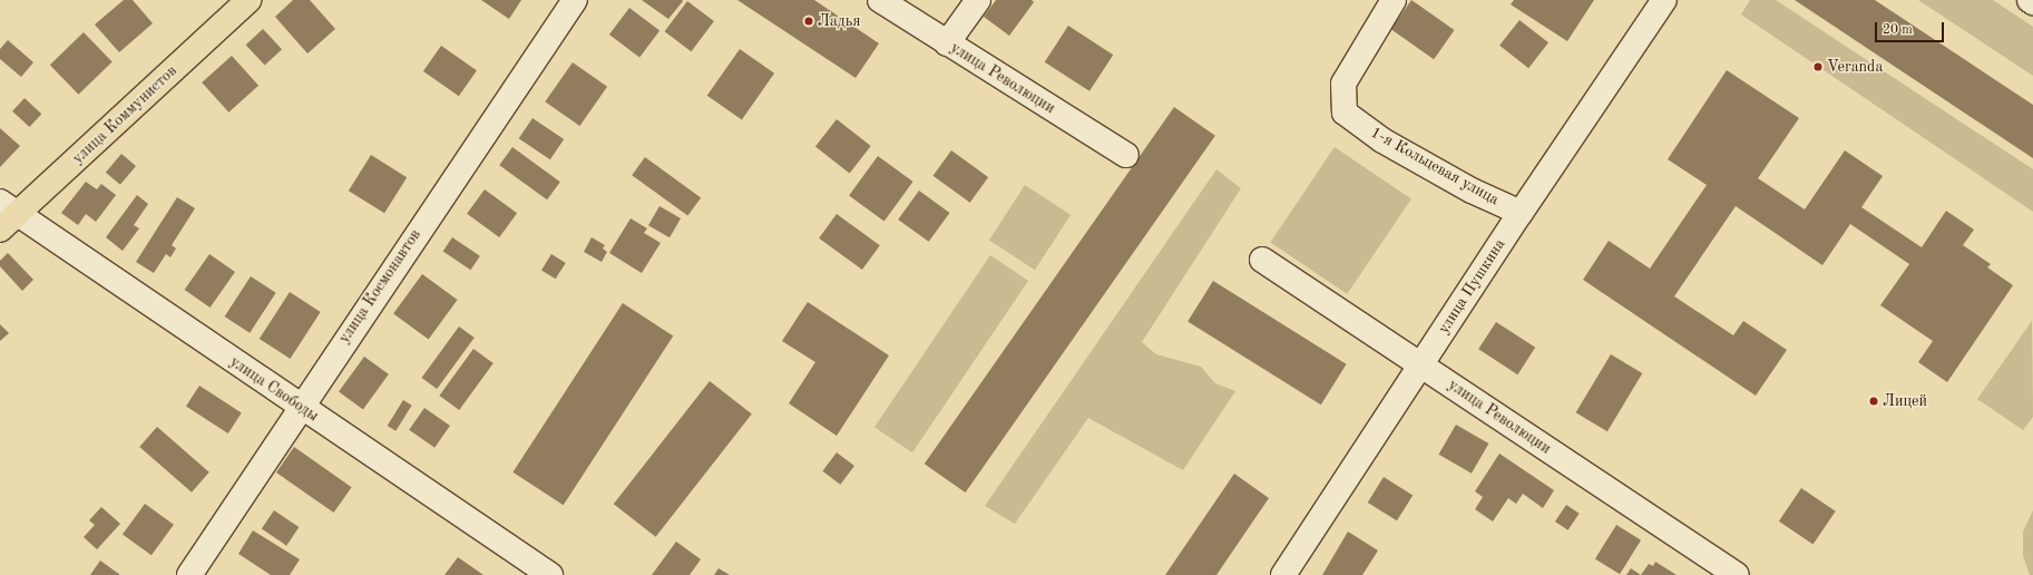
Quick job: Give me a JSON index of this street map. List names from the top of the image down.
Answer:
{
  "streets": {
    "main road": ["улица Коммунистов"],
    "street": [
      "улица Революции",
      "1-я Кольцевая улица",
      "улица Космонавтов",
      "улица Пушкина",
      "улица Свободы"
    ]
  },
  "crossings": [
    ["улица Революции", "улица Пушкина"],
    ["улица Коммунистов", "улица Свободы"],
    ["1-я Кольцевая улица", "улица Пушкина"],
    ["улица Космонавтов", "улица Свободы"]
  ],
  "places": ["Ладья", "Veranda", "Лицей"],
  "scale_bar": "20 m"
}
